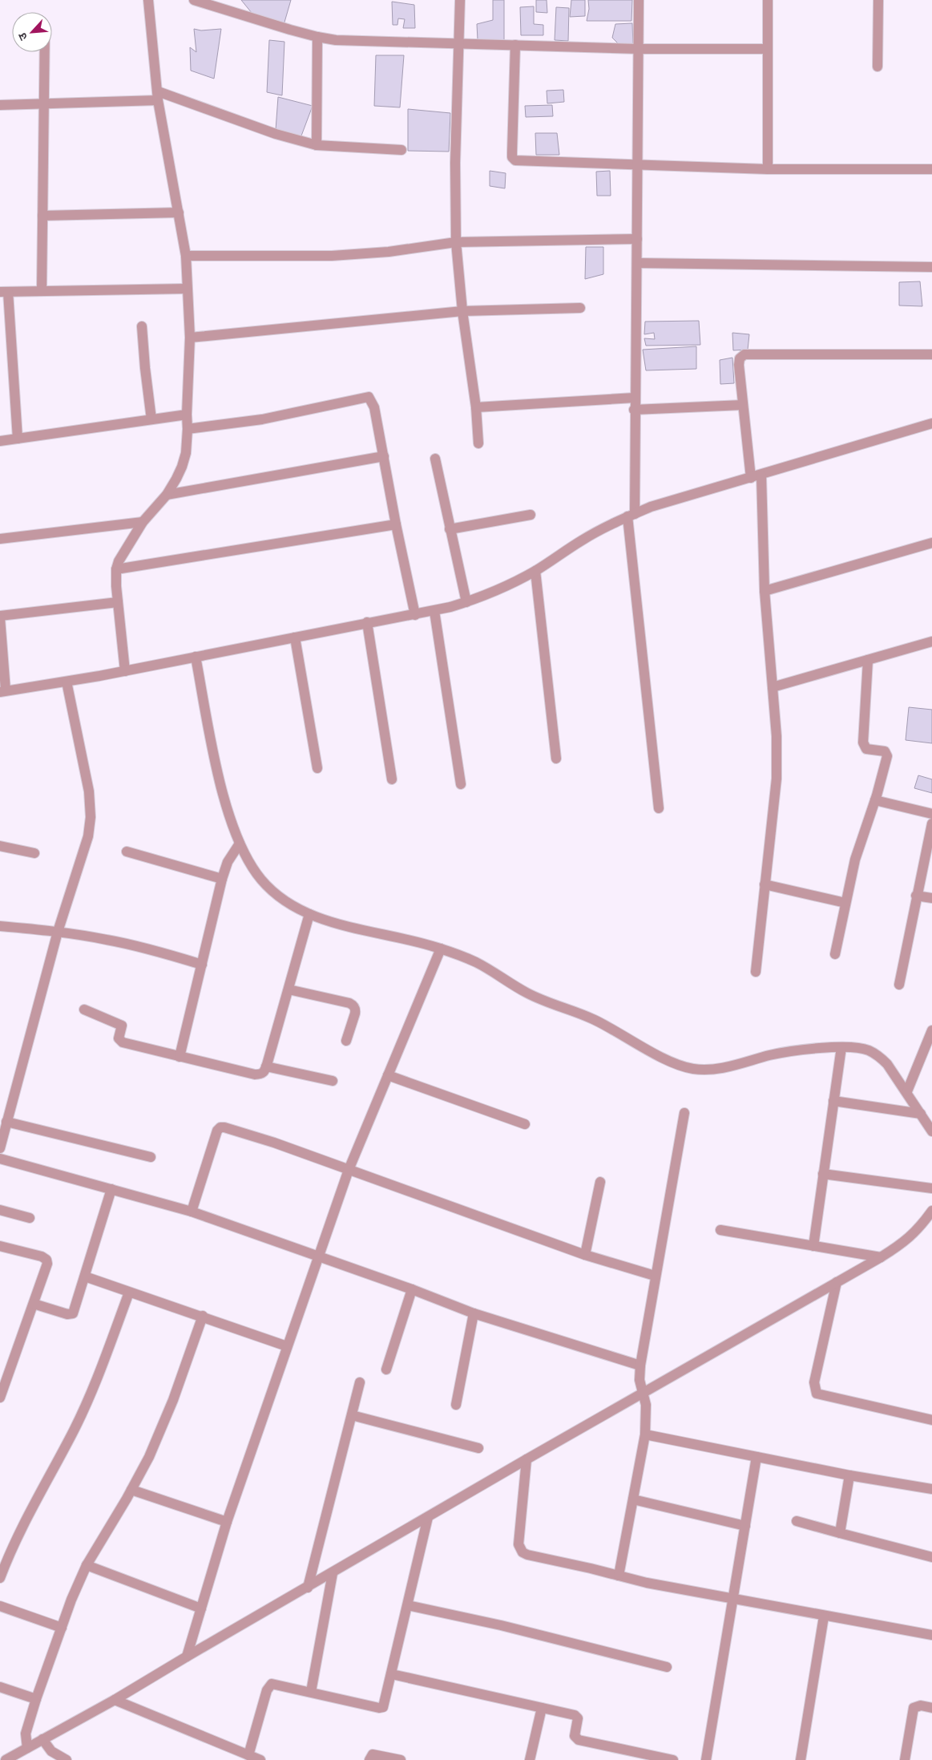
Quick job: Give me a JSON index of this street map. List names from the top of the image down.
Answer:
{
  "north": "bottom left"
}
